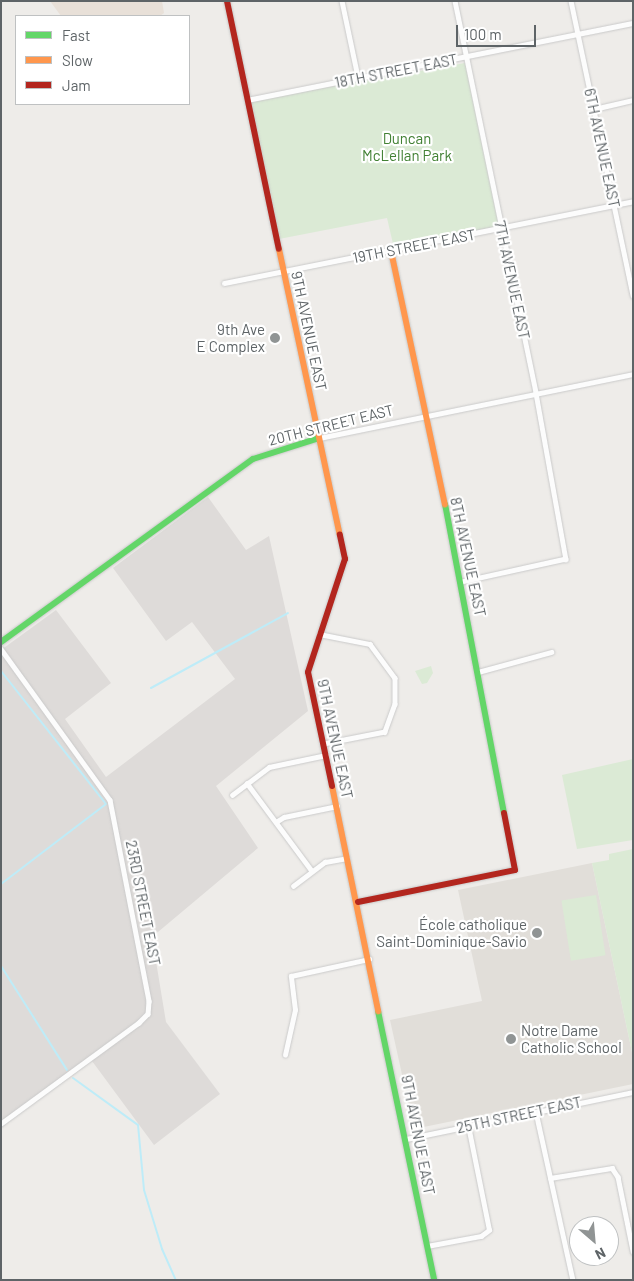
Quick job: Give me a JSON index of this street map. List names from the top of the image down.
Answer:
{
  "streets": {
    "street": [
      "18TH STREET EAST",
      "6TH AVENUE EAST",
      "19TH STREET EAST",
      "7TH AVENUE EAST",
      "9TH AVENUE EAST",
      "20TH STREET EAST",
      "8TH AVENUE EAST",
      "23RD STREET EAST",
      "25TH STREET EAST"
    ]
  },
  "crossings": [
    ["18TH STREET EAST", "6TH AVENUE EAST"],
    ["18TH STREET EAST", "7TH AVENUE EAST"],
    ["18TH STREET EAST", "9TH AVENUE EAST"],
    ["6TH AVENUE EAST", "19TH STREET EAST"],
    ["19TH STREET EAST", "7TH AVENUE EAST"],
    ["19TH STREET EAST", "9TH AVENUE EAST"],
    ["19TH STREET EAST", "8TH AVENUE EAST"],
    ["7TH AVENUE EAST", "20TH STREET EAST"],
    ["7TH AVENUE EAST", "8TH AVENUE EAST"],
    ["9TH AVENUE EAST", "20TH STREET EAST"],
    ["9TH AVENUE EAST", "8TH AVENUE EAST"],
    ["9TH AVENUE EAST", "25TH STREET EAST"],
    ["20TH STREET EAST", "8TH AVENUE EAST"]
  ],
  "parks": ["Duncan McLellan Park"],
  "places": ["9th Ave E Complex", "École catholique Saint-Dominique-Savio", "Notre Dame Catholic School"],
  "legend": ["Fast", "Slow", "Jam"],
  "scale_bar": "100 m",
  "north": "bottom right"
}
